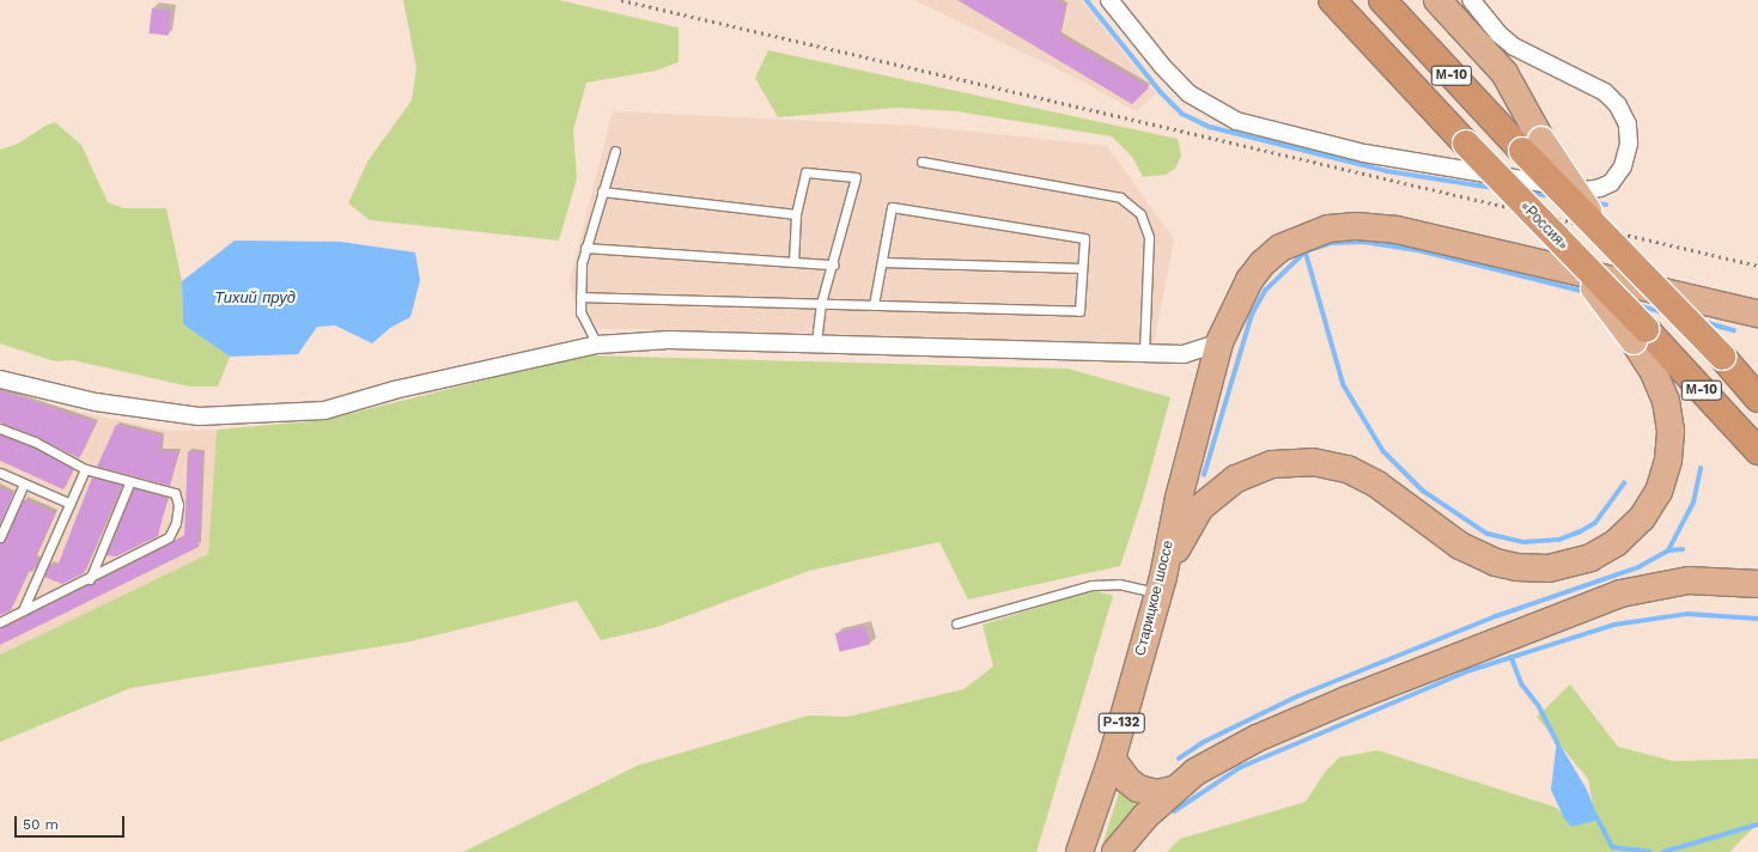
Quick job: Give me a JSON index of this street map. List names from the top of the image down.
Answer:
{
  "streets": {
    "highway": ["М-10", "«Россия»"],
    "main road": ["Старицкое шоссе", "Р-132"]
  },
  "water": ["Тихий пруд"],
  "scale_bar": "50 m"
}
